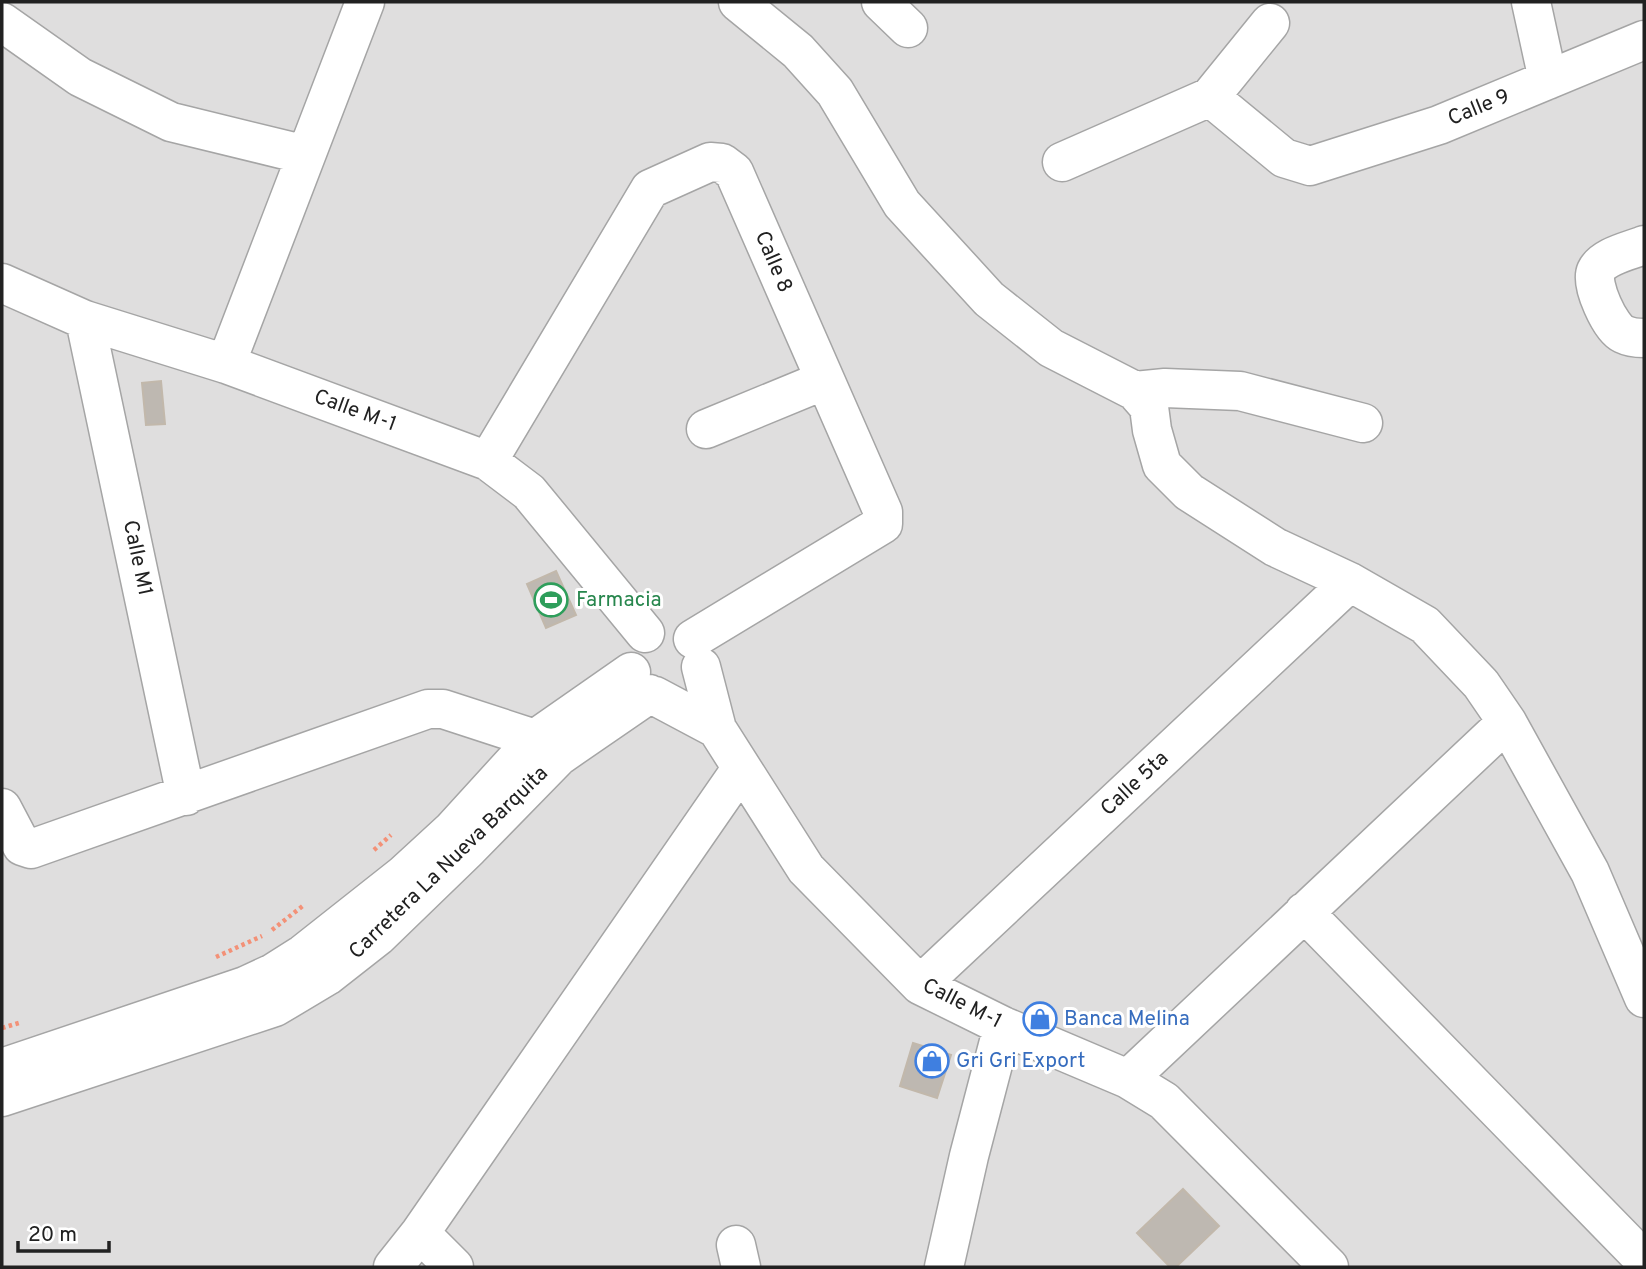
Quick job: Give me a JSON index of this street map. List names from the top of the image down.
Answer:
{
  "streets": {
    "street": [
      "Calle 9",
      "Calle 8",
      "Calle M-1",
      "Calle M1",
      "Calle 5ta",
      "Carretera La Nueva Barquita"
    ]
  },
  "crossings": [
    ["Calle 8", "Calle M-1"],
    ["Calle 8", "Carretera La Nueva Barquita"],
    ["Calle M-1", "Calle M1"],
    ["Calle M-1", "Calle 5ta"],
    ["Calle M-1", "Carretera La Nueva Barquita"]
  ],
  "places": {
    "sports": ["Farmacia"],
    "shop": ["Banca Melina", "Gri Gri Export"]
  },
  "scale_bar": "20 m"
}
